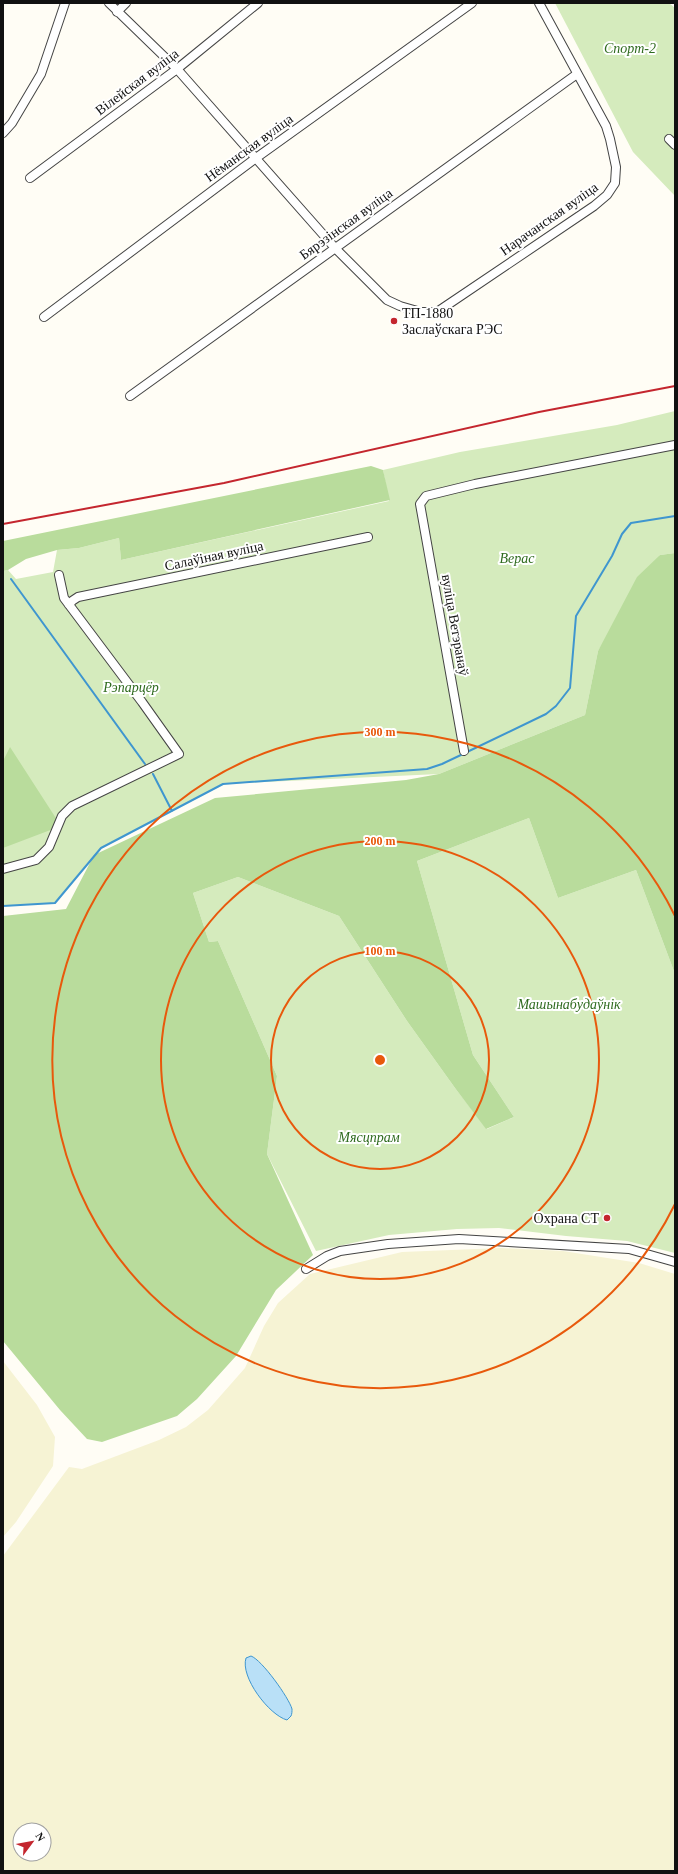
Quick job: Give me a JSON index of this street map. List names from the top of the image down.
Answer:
{
  "streets": {
    "street": [
      "Вілейская вуліца",
      "Нёманская вуліца",
      "Нарачанская вуліца",
      "Бярэзінская вуліца",
      "Салаўіная вуліца",
      "вуліца Ветэранаў"
    ]
  },
  "crossings": [
    ["Нарачанская вуліца", "Бярэзінская вуліца"]
  ],
  "parks": [
    "Спорт-2",
    "Верас",
    "Рэпарцёр",
    "Машынабудаўнік",
    "Мясцпрам"
  ],
  "places": ["ТП-1880 Заслаўскага РЭС", "Охрана СТ"],
  "north": "top right",
  "rings": ["300 m", "200 m", "100 m"]
}
